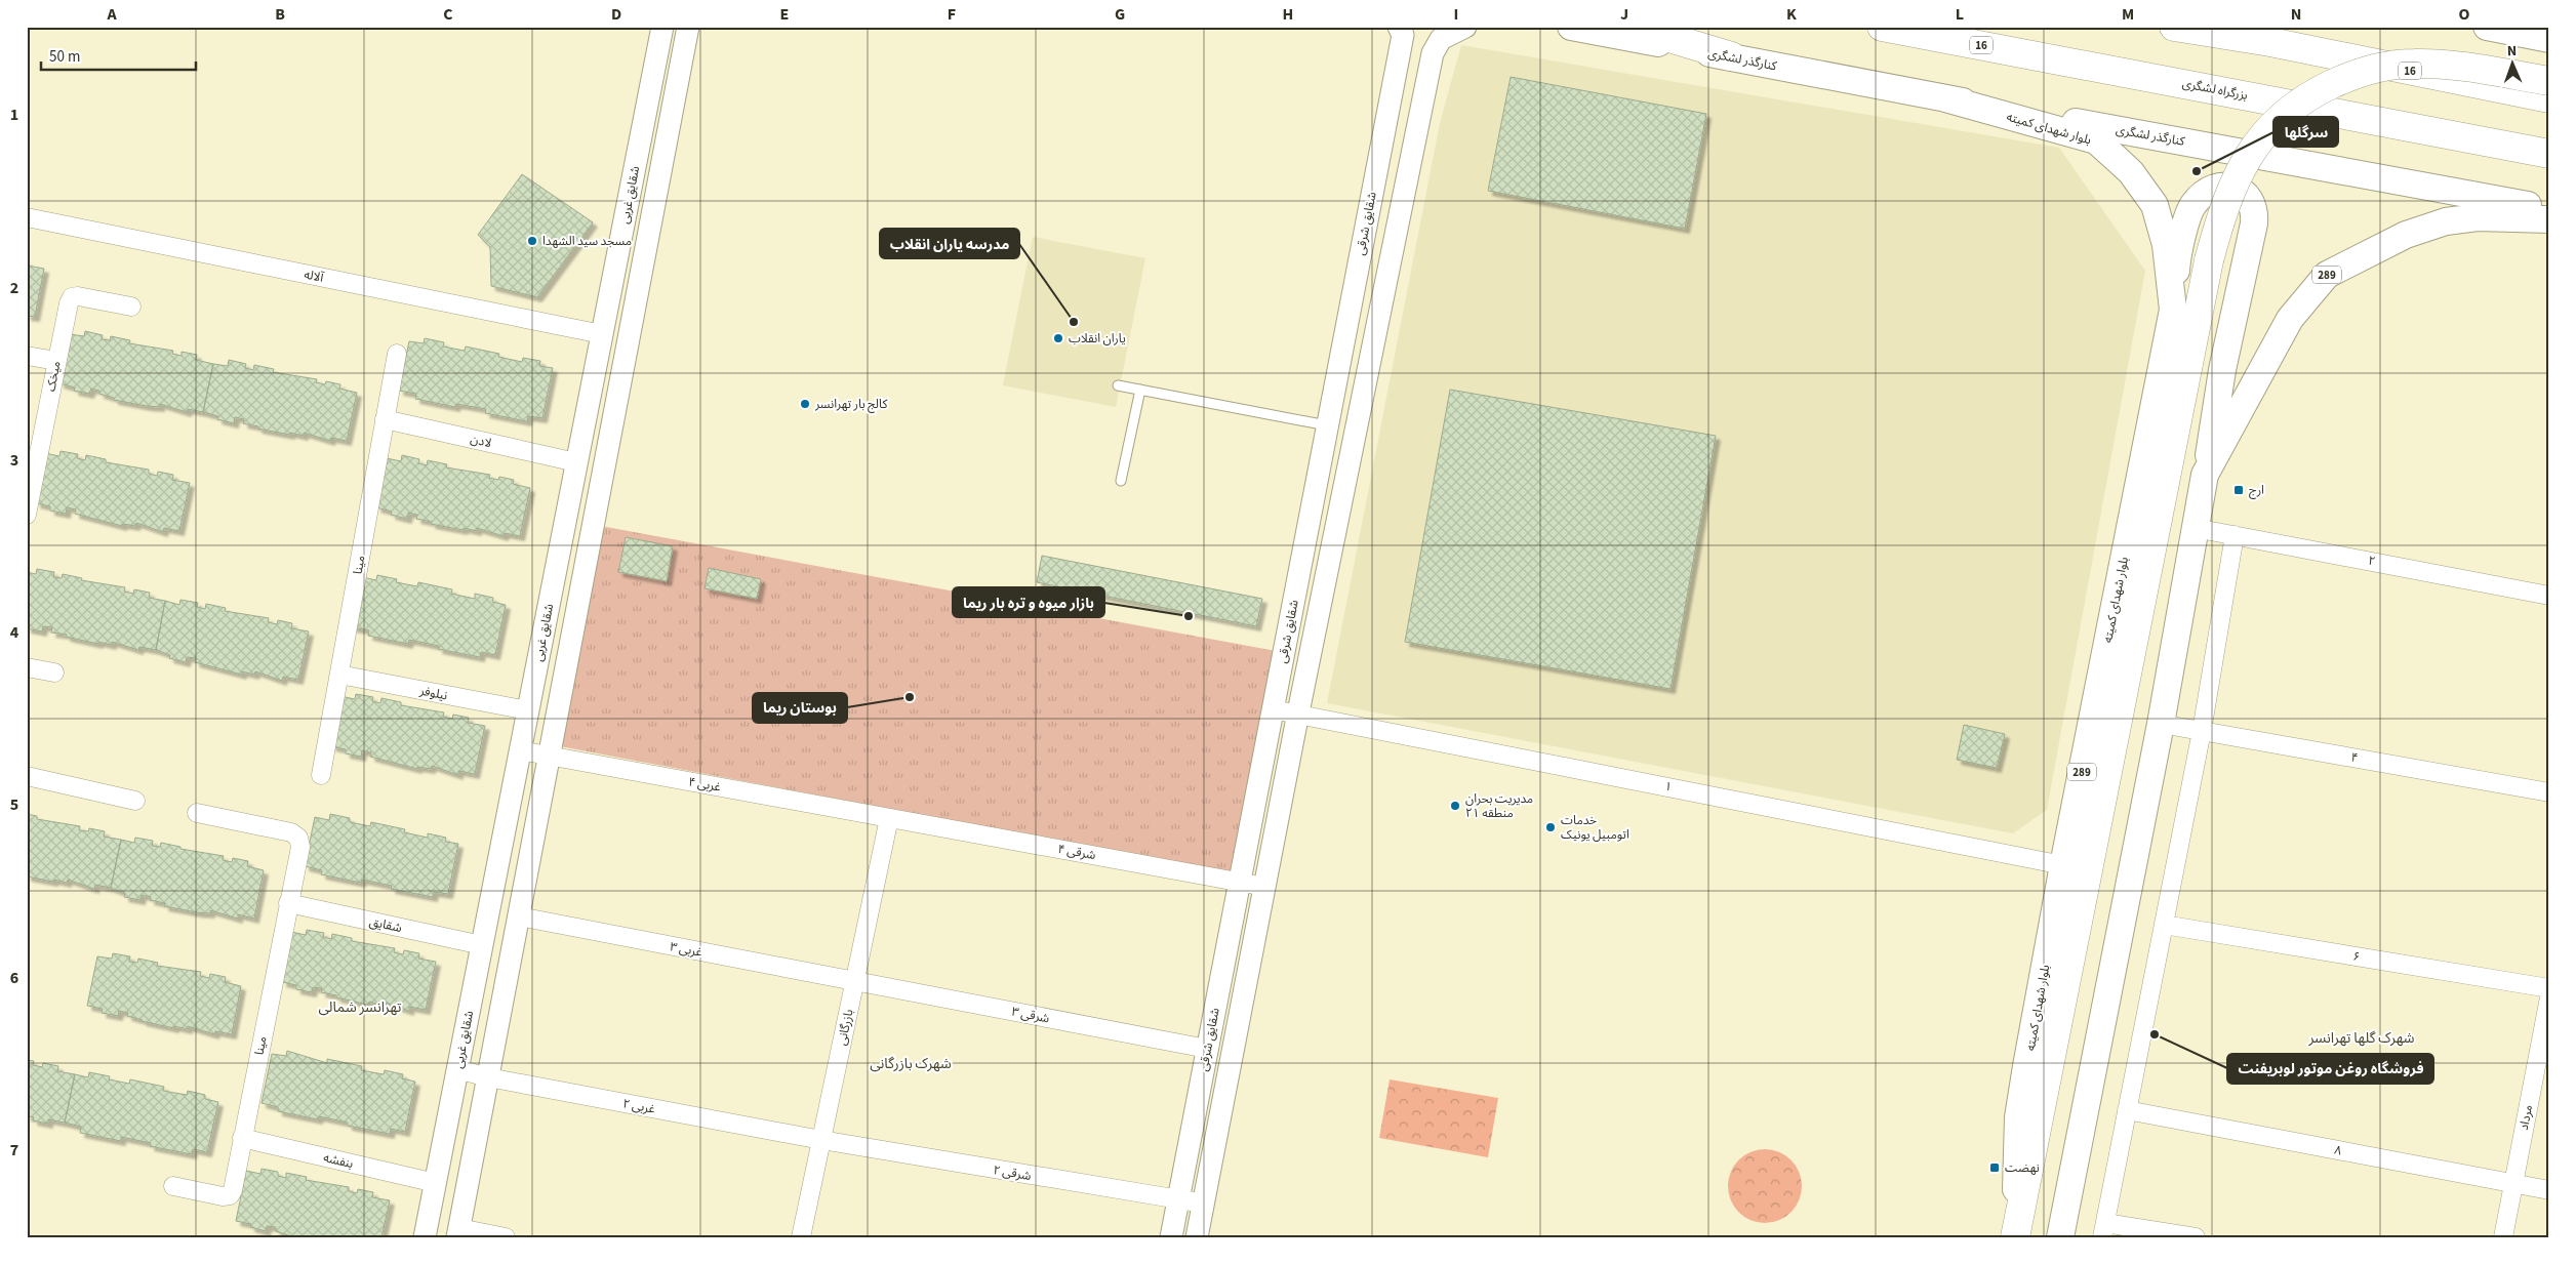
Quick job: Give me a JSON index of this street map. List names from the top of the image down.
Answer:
{
  "streets": {
    "highway": ["16", "بزرگراه لشگری"],
    "main road": ["کنارگذر لشگری", "بلوار شهدای کمیته", "289"],
    "street": [
      "شقایق غربی",
      "شقایق شرقی",
      "آلاله",
      "میخک",
      "لادن",
      "۲",
      "مینا",
      "نیلوفر",
      "۴",
      "۴ غربی",
      "۱",
      "۴ شرقی",
      "شقایق",
      "۳ غربی",
      "۶",
      "۳ شرقی",
      "بازرگانی",
      "۲ غربی",
      "مرداد",
      "۸",
      "بنفشه",
      "۲ شرقی"
    ]
  },
  "crossings": [
    ["کنارگذر لشگری", "بلوار شهدای کمیته"],
    ["بلوار شهدای کمیته", "۱"],
    ["شقایق غربی", "آلاله"],
    ["شقایق غربی", "لادن"],
    ["شقایق غربی", "نیلوفر"],
    ["شقایق غربی", "۴ غربی"],
    ["شقایق غربی", "شقایق"],
    ["شقایق غربی", "۳ غربی"],
    ["شقایق غربی", "۲ غربی"],
    ["شقایق غربی", "بنفشه"],
    ["شقایق شرقی", "۱"],
    ["شقایق شرقی", "۴ شرقی"],
    ["شقایق شرقی", "۳ شرقی"],
    ["شقایق شرقی", "۲ شرقی"],
    ["289", "۲"],
    ["289", "۴"],
    ["لادن", "مینا"],
    ["مینا", "نیلوفر"],
    ["مینا", "شقایق"],
    ["مینا", "بنفشه"],
    ["۴ غربی", "۴ شرقی"],
    ["۴ غربی", "بازرگانی"],
    ["۴ شرقی", "بازرگانی"],
    ["۳ غربی", "۳ شرقی"],
    ["۳ غربی", "بازرگانی"],
    ["۳ شرقی", "بازرگانی"],
    ["بازرگانی", "۲ غربی"],
    ["بازرگانی", "۲ شرقی"],
    ["۲ غربی", "۲ شرقی"],
    ["مرداد", "۸"]
  ],
  "districts": ["تهرانسر شمالی", "شهرک گلها تهرانسر", "شهرک بازرگانی"],
  "places": {
    "other": [
      "سرگلها",
      "مسجد سید الشهدا",
      "مدرسه یاران انقلاب",
      "یاران انقلاب",
      "کالج بار تهرانسر",
      "بازار میوه و تره بار ریما",
      "بوستان ریما",
      "مدیریت بحران منطقه ۲۱",
      "خدمات اتومبیل یونیک",
      "فروشگاه روغن موتور لوبریفنت"
    ],
    "transit": ["ارج", "نهضت"]
  },
  "scale_bar": "50 m",
  "north": "top",
  "grid": {
    "columns": [
      "A",
      "B",
      "C",
      "D",
      "E",
      "F",
      "G",
      "H",
      "I",
      "J",
      "K",
      "L",
      "M",
      "N",
      "O"
    ],
    "rows": [
      "1",
      "2",
      "3",
      "4",
      "5",
      "6",
      "7"
    ]
  }
}
